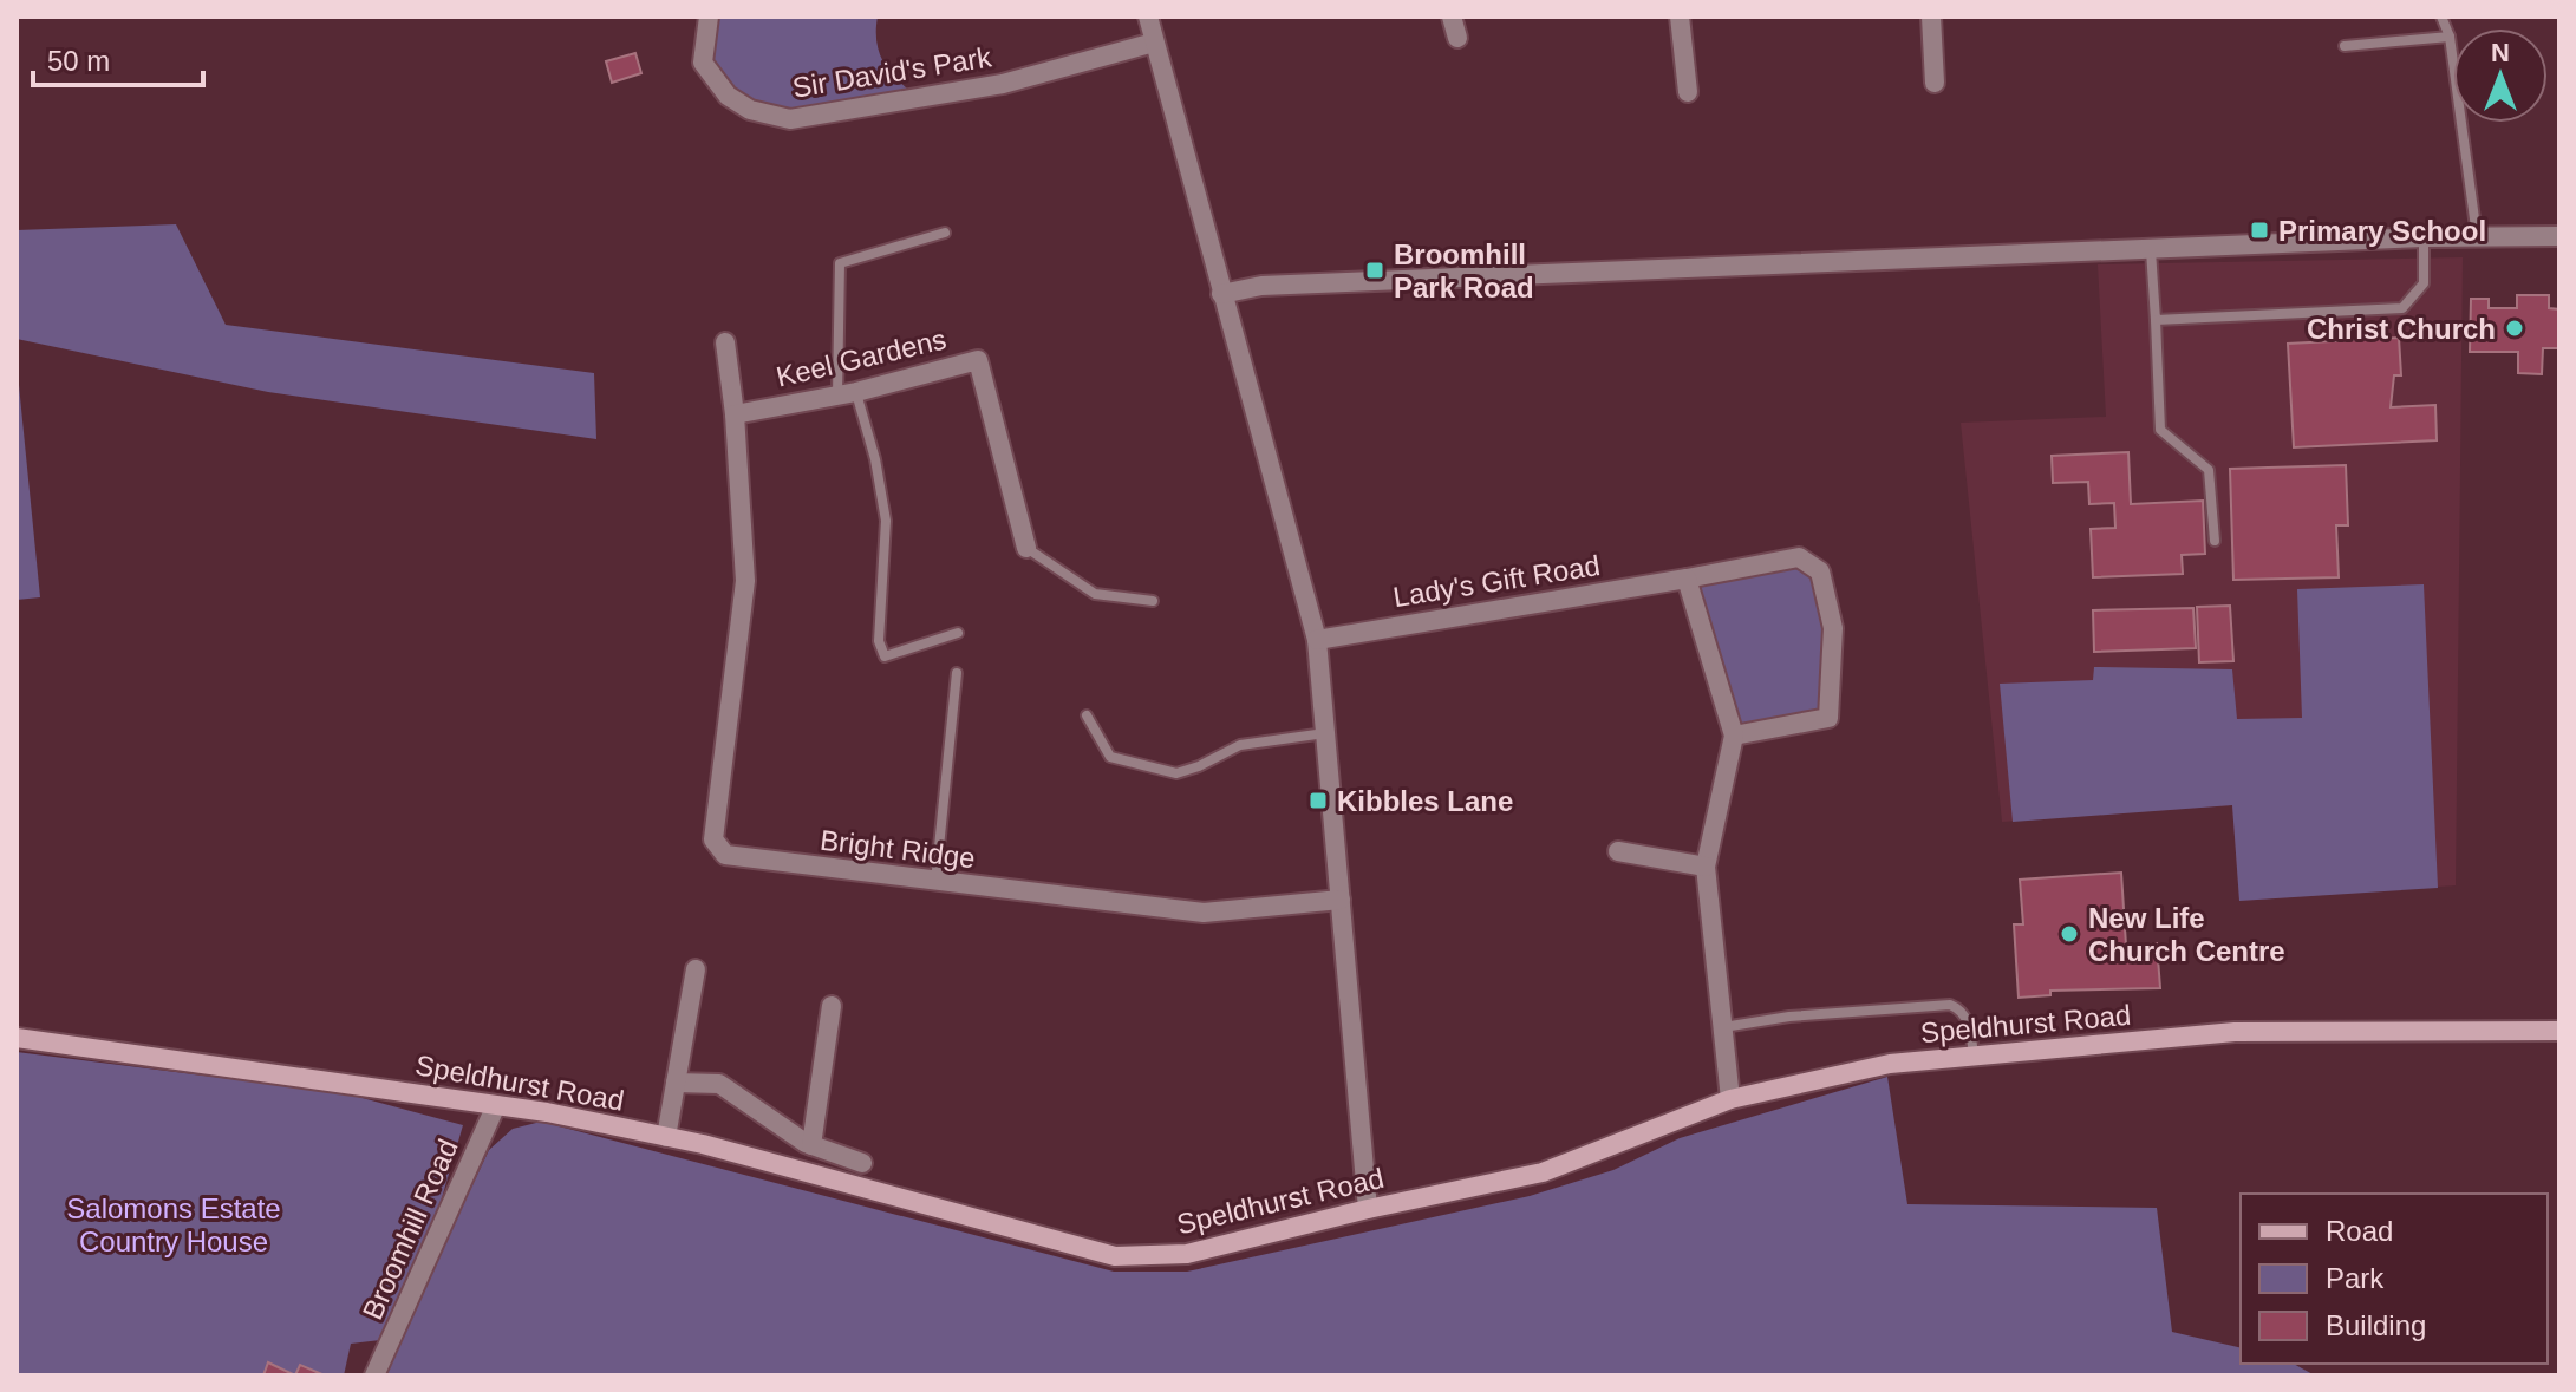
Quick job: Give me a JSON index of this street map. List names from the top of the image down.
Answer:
{
  "streets": {
    "street": [
      "Sir David's Park",
      "Keel Gardens",
      "Lady's Gift Road",
      "Bright Ridge",
      "Speldhurst Road",
      "Broomhill Road"
    ]
  },
  "crossings": [
    ["Keel Gardens", "Bright Ridge"],
    ["Speldhurst Road", "Broomhill Road"]
  ],
  "parks": ["Salomons Estate Country House"],
  "places": {
    "transit": ["Primary School", "Broomhill Park Road", "Kibbles Lane"],
    "other": ["Christ Church", "New Life Church Centre"]
  },
  "legend": ["Road", "Park", "Building"],
  "scale_bar": "50 m",
  "north": "top"
}
